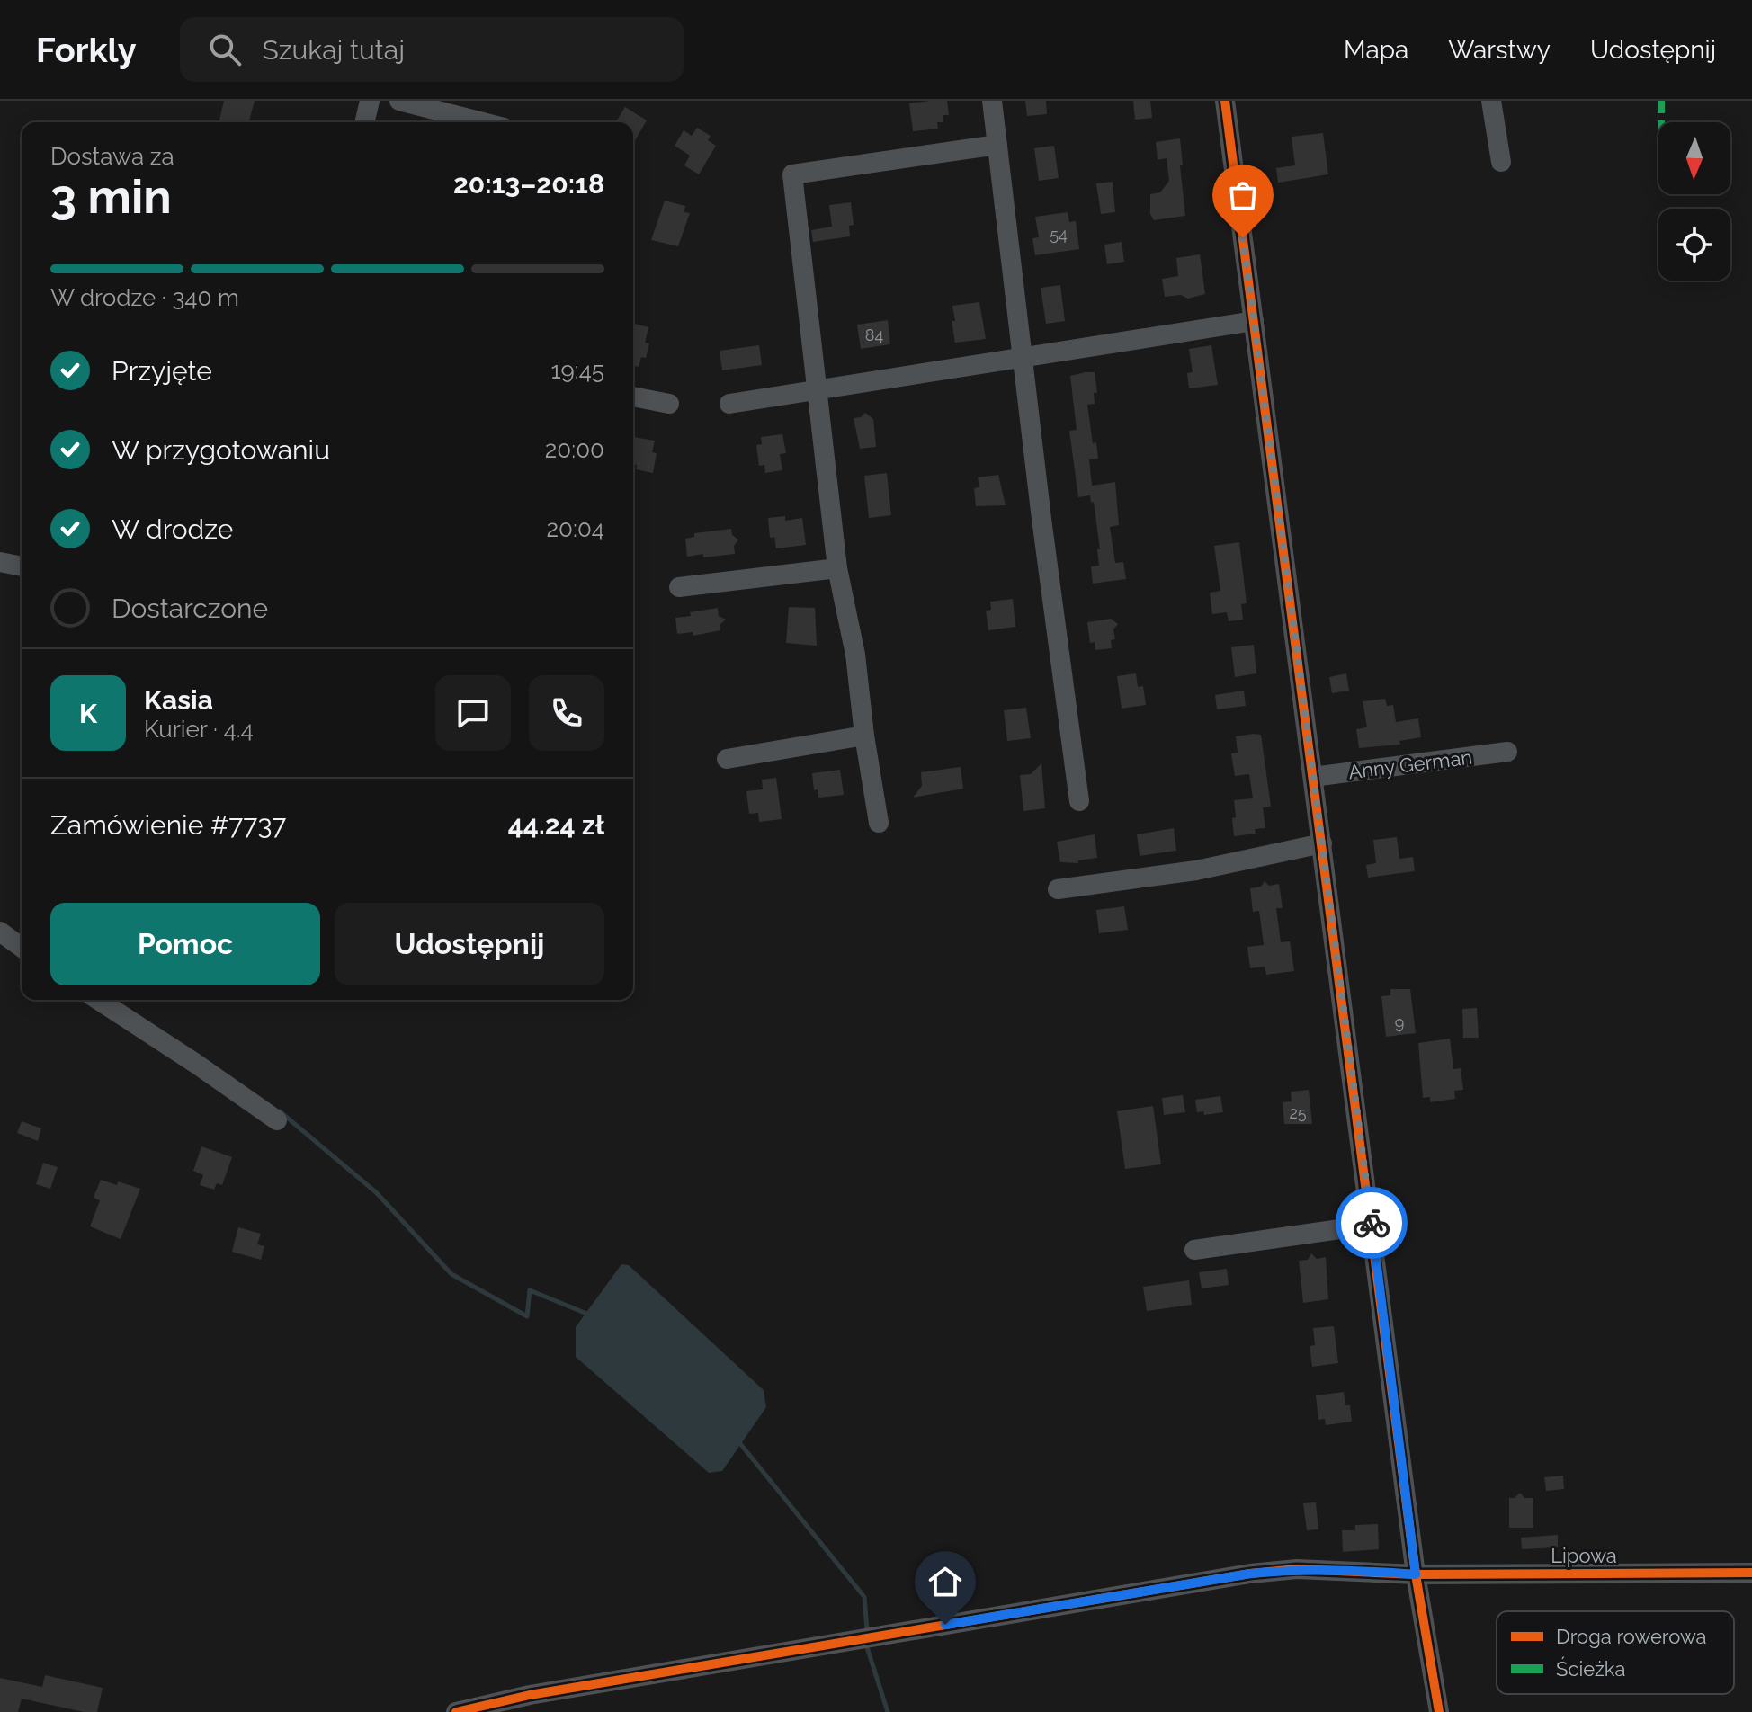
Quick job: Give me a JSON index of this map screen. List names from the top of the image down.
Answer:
{
  "streets": {
    "street": ["Anny German", "Lipowa"]
  },
  "house_numbers": [
    "54",
    "84",
    "9",
    "25"
  ],
  "legend": ["Droga rowerowa", "Ścieżka"],
  "north": "bottom",
  "page": {
    "header": "Forkly",
    "search": "Szukaj tutaj",
    "nav": ["Mapa", "Warstwy", "Udostępnij"],
    "heading": ["3 min", "Dostawa za", "20:13–20:18"],
    "panel": [
      "Kasia",
      "Kurier · 4.4",
      "Zamówienie #7737",
      "44.24 zł"
    ],
    "bar": "W drodze · 340 m",
    "list": [
      ["Przyjęte", "19:45"],
      ["W przygotowaniu", "20:00"],
      ["W drodze", "20:04"],
      "Dostarczone"
    ],
    "round": "K",
    "buttons": ["Pomoc", "Udostępnij"]
  }
}
